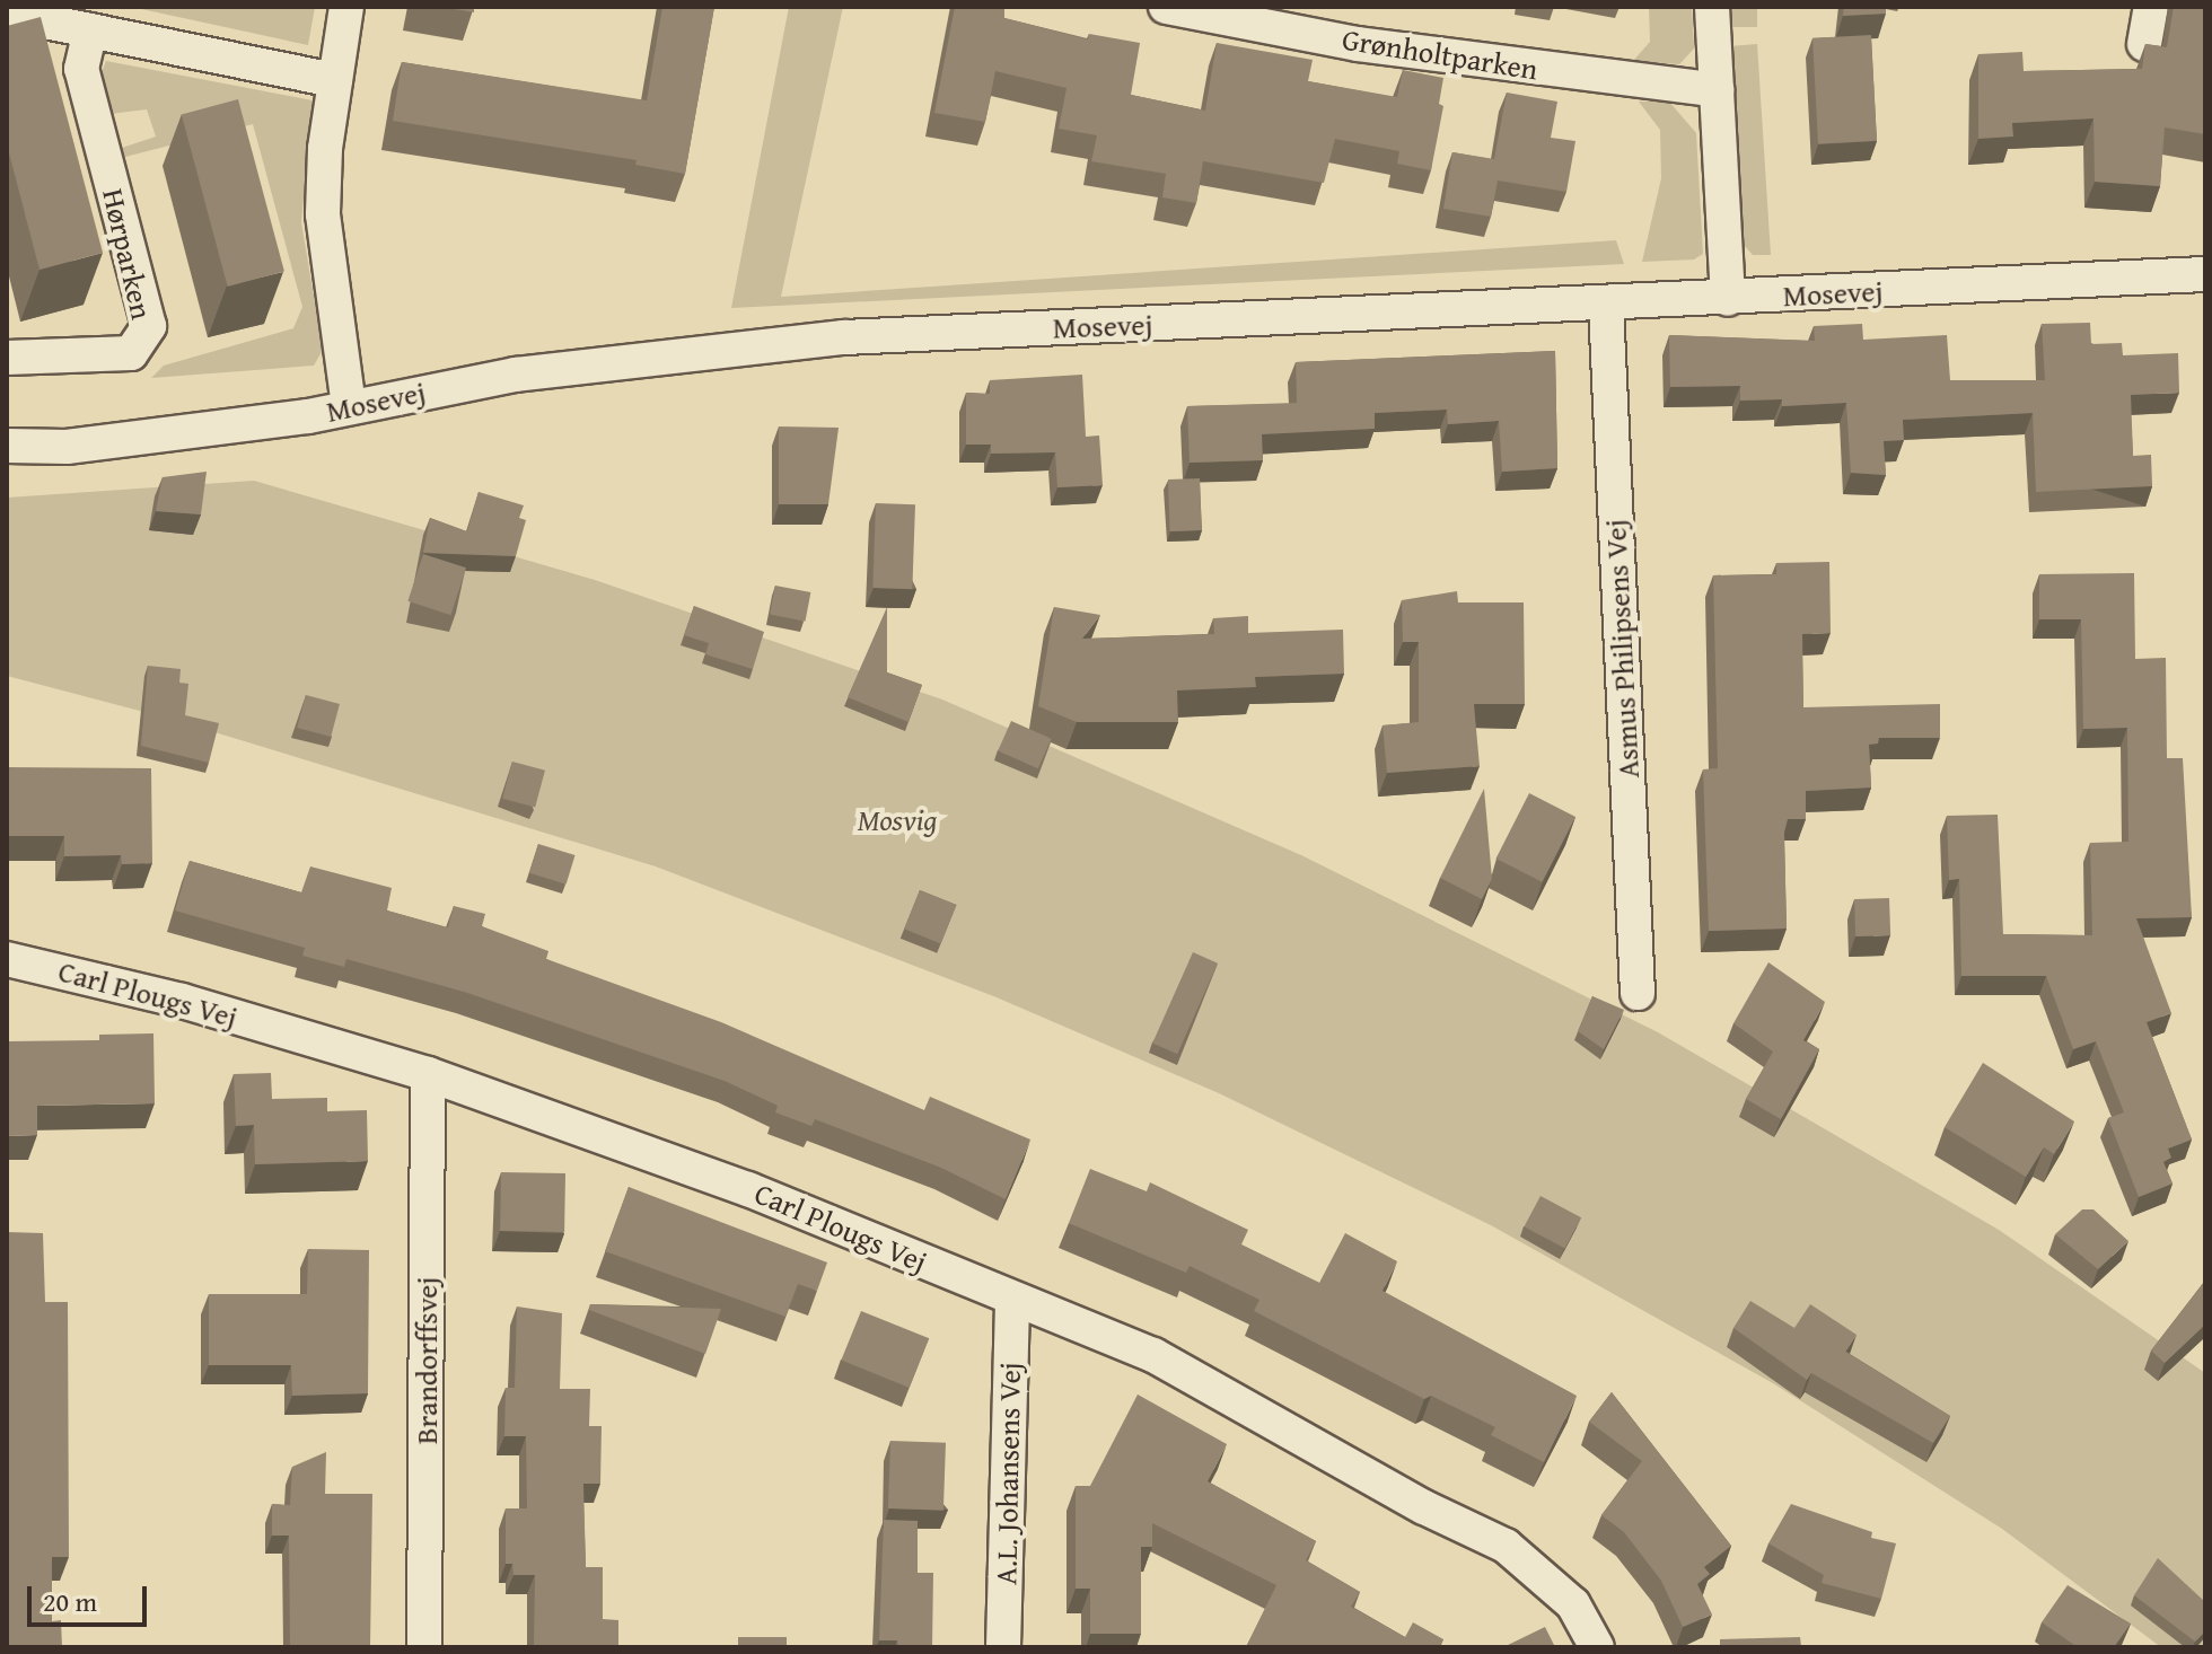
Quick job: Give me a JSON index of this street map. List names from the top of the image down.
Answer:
{
  "streets": {
    "street": [
      "Grønholtparken",
      "Hørparken",
      "Mosevej",
      "Asmus Philipsens Vej",
      "Carl Plougs Vej",
      "Brandorffsvej",
      "A.L. Johansens Vej"
    ]
  },
  "crossings": [
    ["Mosevej", "Asmus Philipsens Vej"],
    ["Carl Plougs Vej", "Brandorffsvej"],
    ["Carl Plougs Vej", "A.L. Johansens Vej"]
  ],
  "parks": ["Mosvig"],
  "scale_bar": "20 m"
}
